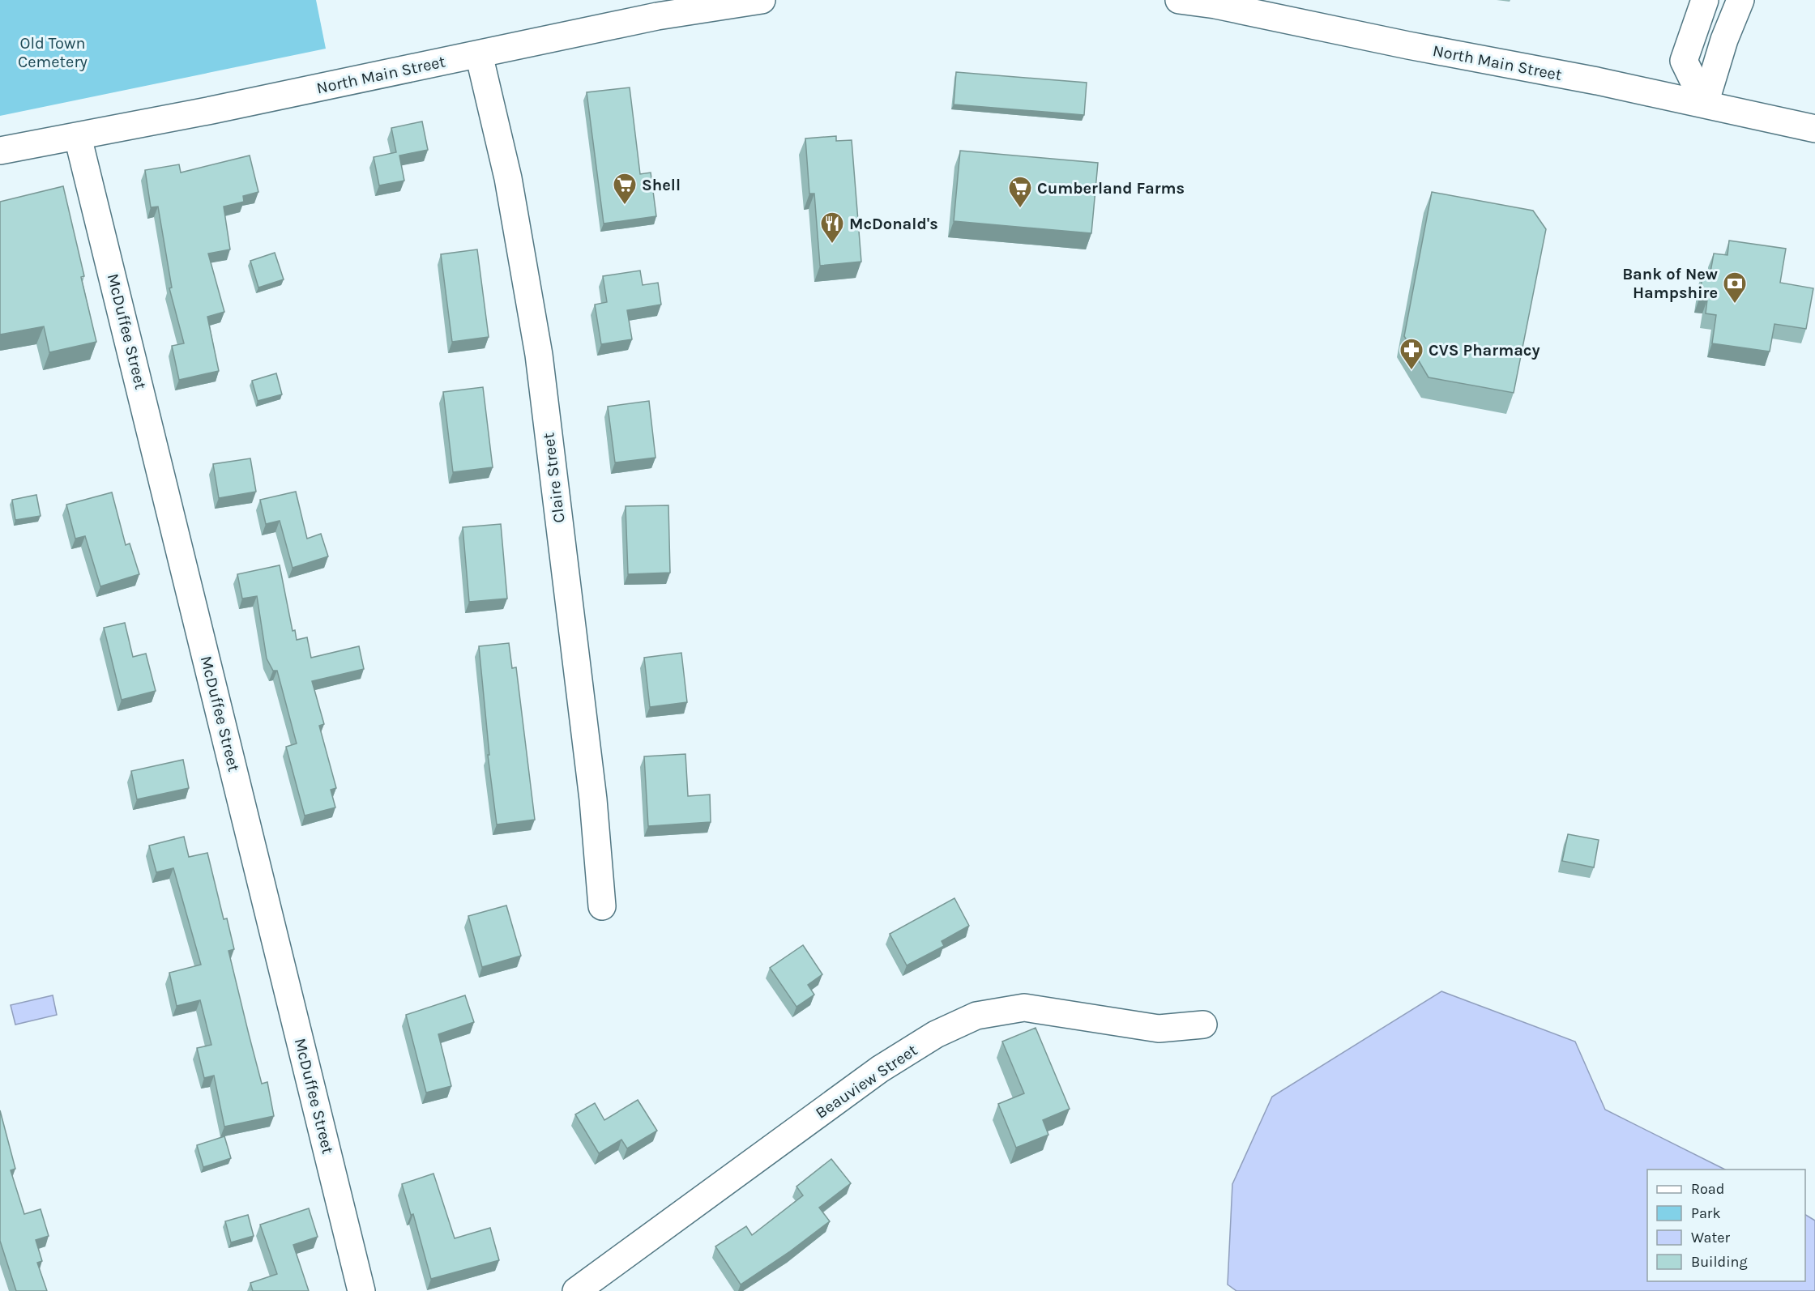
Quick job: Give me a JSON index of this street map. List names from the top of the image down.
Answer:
{
  "streets": {
    "street": [
      "North Main Street",
      "McDuffee Street",
      "Claire Street",
      "Beauview Street"
    ]
  },
  "crossings": [
    ["North Main Street", "McDuffee Street"],
    ["North Main Street", "Claire Street"]
  ],
  "parks": ["Old Town Cemetery"],
  "places": {
    "supermarket": ["Shell", "Cumberland Farms"],
    "restaurant": ["McDonald's"],
    "bank": ["Bank of New Hampshire"],
    "pharmacy": ["CVS Pharmacy"]
  },
  "legend": [
    "Road",
    "Park",
    "Water",
    "Building"
  ]
}
